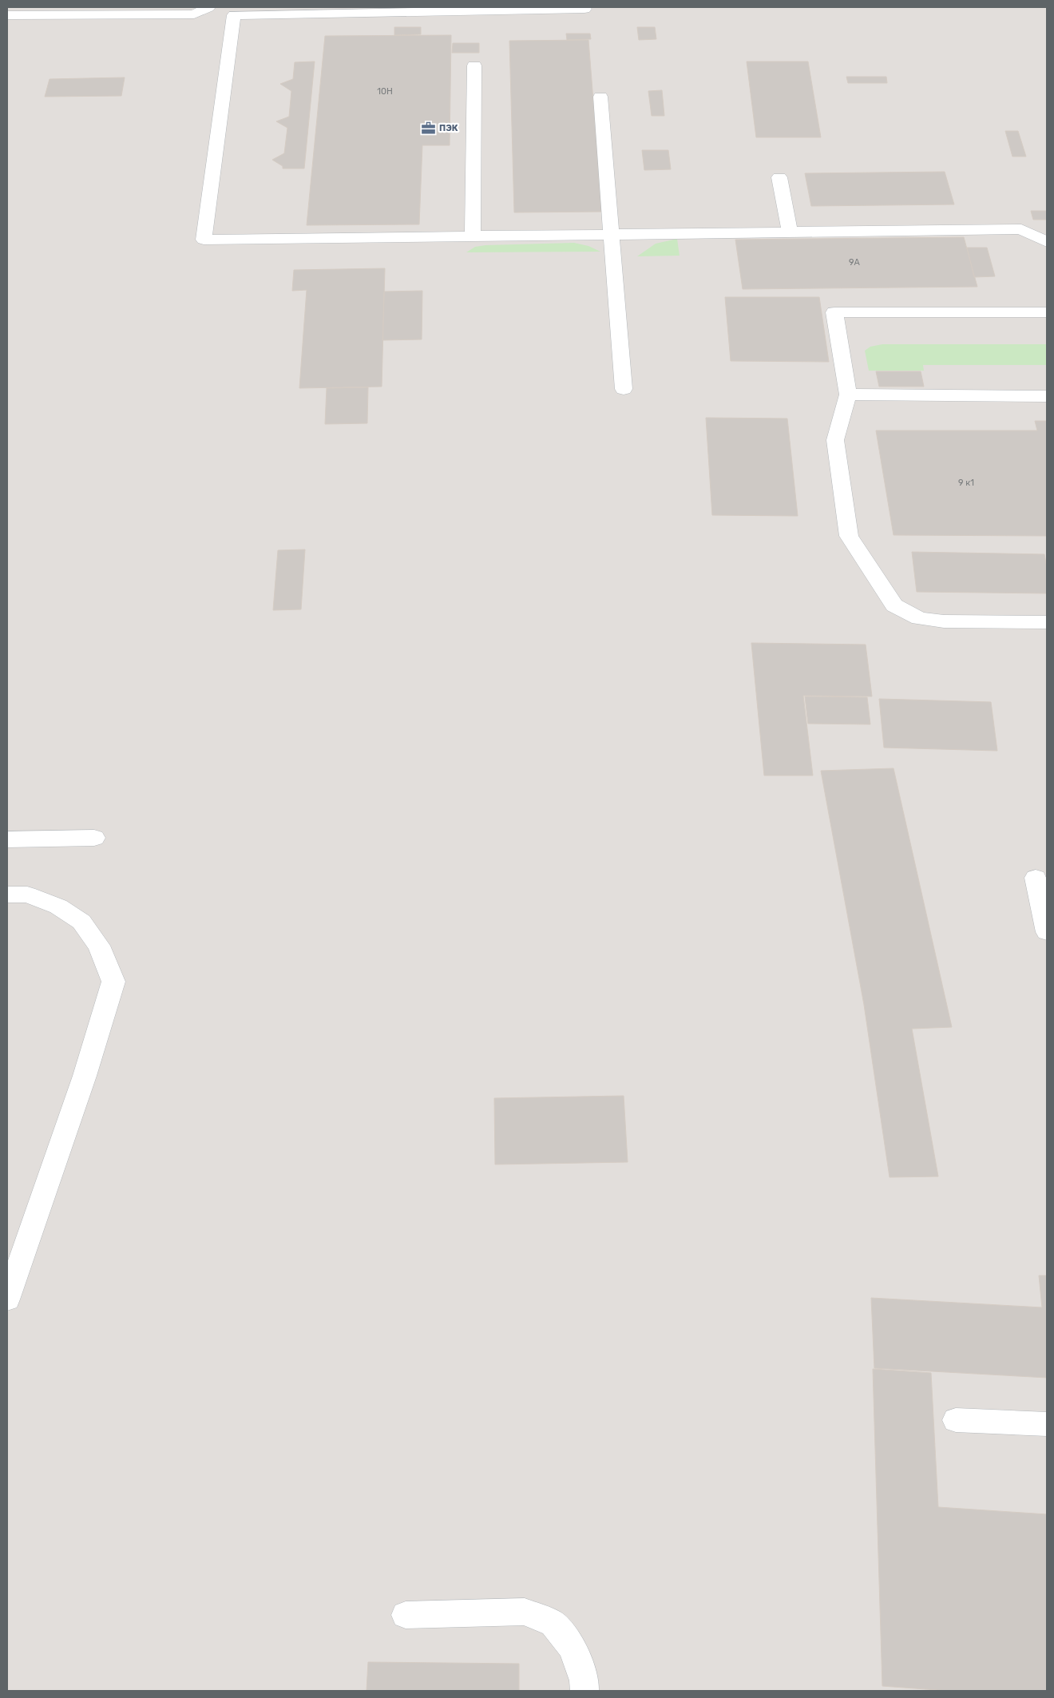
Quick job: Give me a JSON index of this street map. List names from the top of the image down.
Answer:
{
  "places": {
    "office": ["ПЭК"]
  },
  "house_numbers": ["10Н", "9А", "9 к1"]
}
